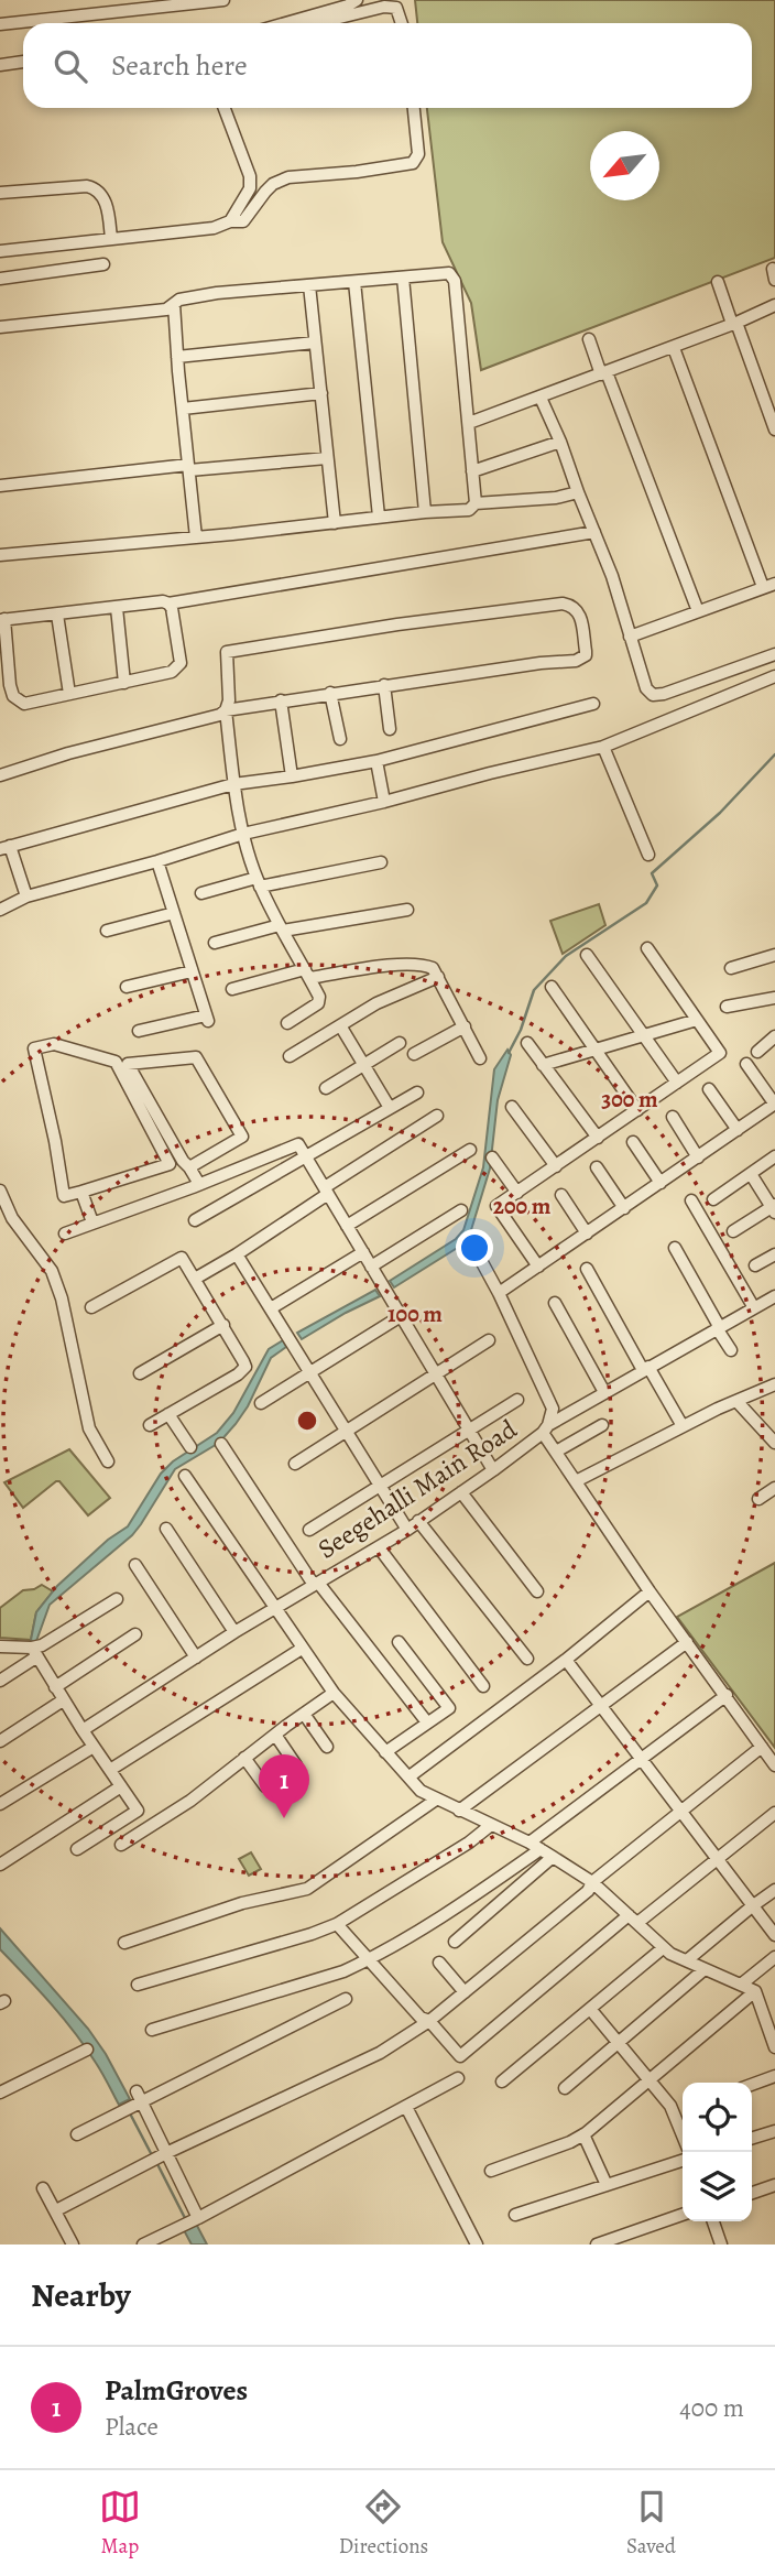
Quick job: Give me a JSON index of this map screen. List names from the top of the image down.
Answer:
{
  "streets": {
    "street": ["Seegehalli Main Road"]
  },
  "north": "bottom left",
  "page": {
    "search": "Search here",
    "pins": "1",
    "heading": "Nearby",
    "list": [
      {
        "mark": "1",
        "name": "PalmGroves",
        "note": "Place",
        "value": "400 m"
      }
    ],
    "nav": ["Map", "Directions", "Saved"]
  },
  "rings": ["300 m", "200 m", "100 m"]
}
